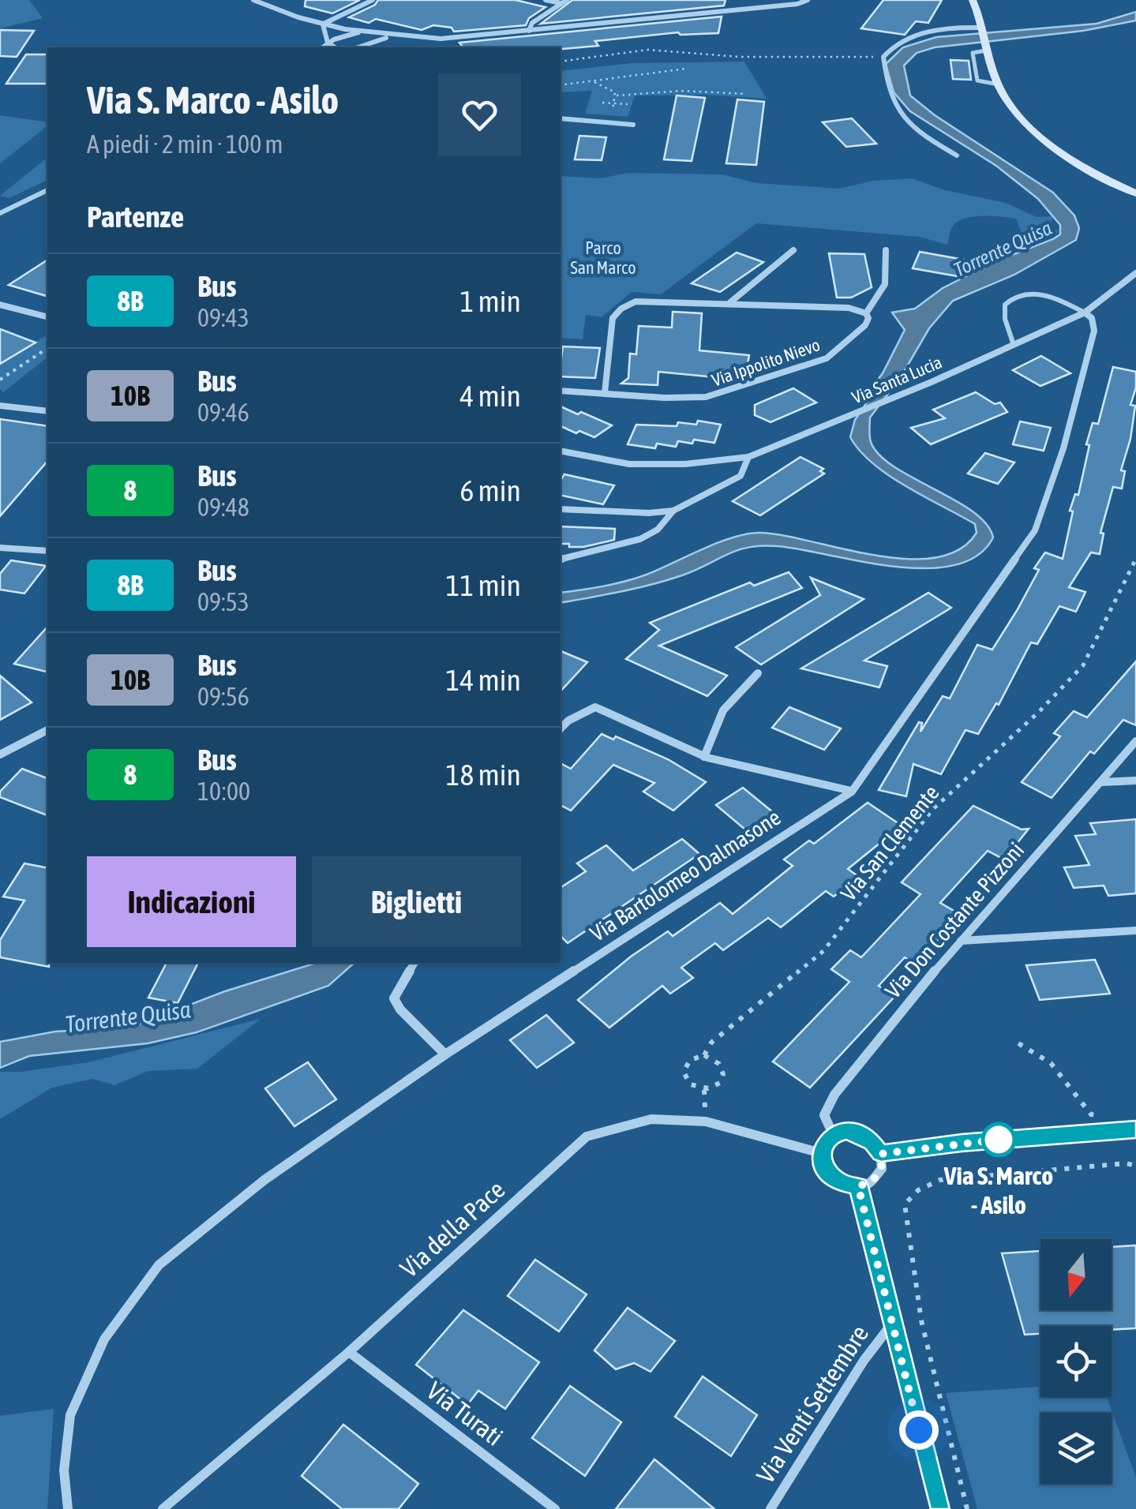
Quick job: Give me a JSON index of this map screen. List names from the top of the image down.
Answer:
{
  "streets": {
    "street": [
      "Via Ippolito Nievo",
      "Via Santa Lucia",
      "Via Bartolomeo Dalmasone",
      "Via Don Costante Pizzoni",
      "Via della Pace",
      "Via Venti Settembre",
      "Via Turati"
    ],
    "path": ["Via San Clemente"]
  },
  "crossings": [
    ["Via Santa Lucia", "Via Bartolomeo Dalmasone"],
    ["Via Don Costante Pizzoni", "Via della Pace"],
    ["Via della Pace", "Via Turati"]
  ],
  "water": ["Torrente Quisa"],
  "parks": ["Parco San Marco"],
  "places": ["Via S. Marco - Asilo"],
  "lines": ["bus line 8B"],
  "north": "bottom",
  "page": {
    "heading": [
      ["Via S. Marco - Asilo", "A piedi · 2 min · 100 m"],
      "Partenze"
    ],
    "list": [
      {
        "mark": "8B",
        "name": "Bus",
        "note": "09:43",
        "value": "1 min"
      },
      {
        "mark": "10B",
        "name": "Bus",
        "note": "09:46",
        "value": "4 min"
      },
      {
        "mark": "8",
        "name": "Bus",
        "note": "09:48",
        "value": "6 min"
      },
      {
        "mark": "8B",
        "name": "Bus",
        "note": "09:53",
        "value": "11 min"
      },
      {
        "mark": "10B",
        "name": "Bus",
        "note": "09:56",
        "value": "14 min"
      },
      {
        "mark": "8",
        "name": "Bus",
        "note": "10:00",
        "value": "18 min"
      }
    ],
    "buttons": ["Indicazioni", "Biglietti"]
  }
}
